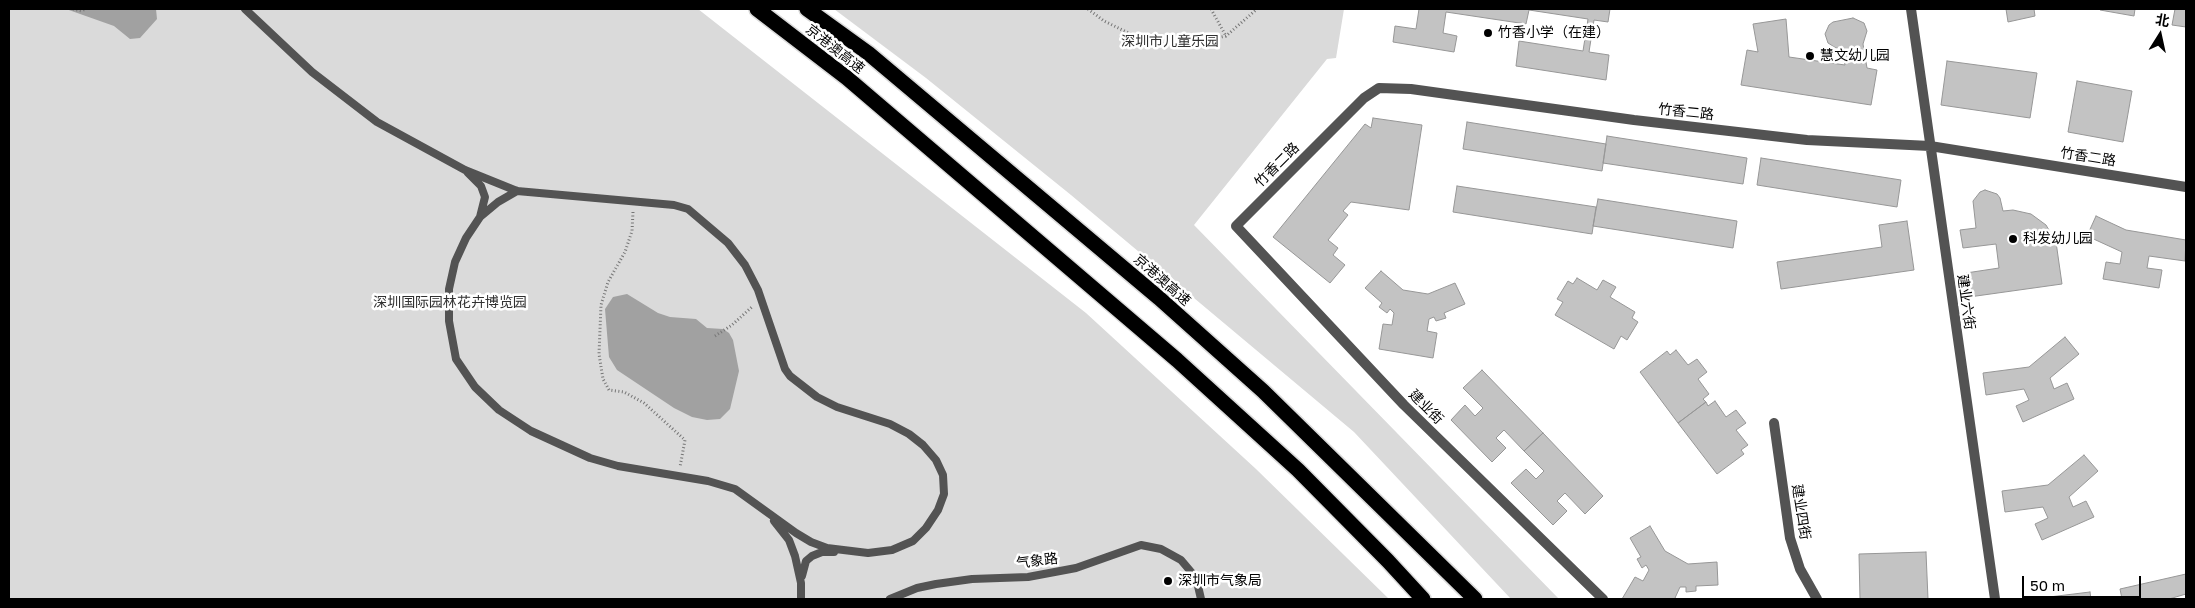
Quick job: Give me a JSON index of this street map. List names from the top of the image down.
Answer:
{
  "streets": {
    "highway": ["京港澳高速"],
    "street": [
      "竹香二路",
      "建业六街",
      "建业街",
      "建业四街"
    ],
    "lane": ["气象路"]
  },
  "crossings": [
    ["竹香二路", "建业六街"],
    ["竹香二路", "建业街"]
  ],
  "parks": ["深圳市儿童乐园", "深圳国际园林花卉博览园"],
  "places": [
    "竹香小学（在建）",
    "慧文幼儿园",
    "科发幼儿园",
    "深圳市气象局"
  ],
  "scale_bar": "50 m",
  "north": "top"
}
